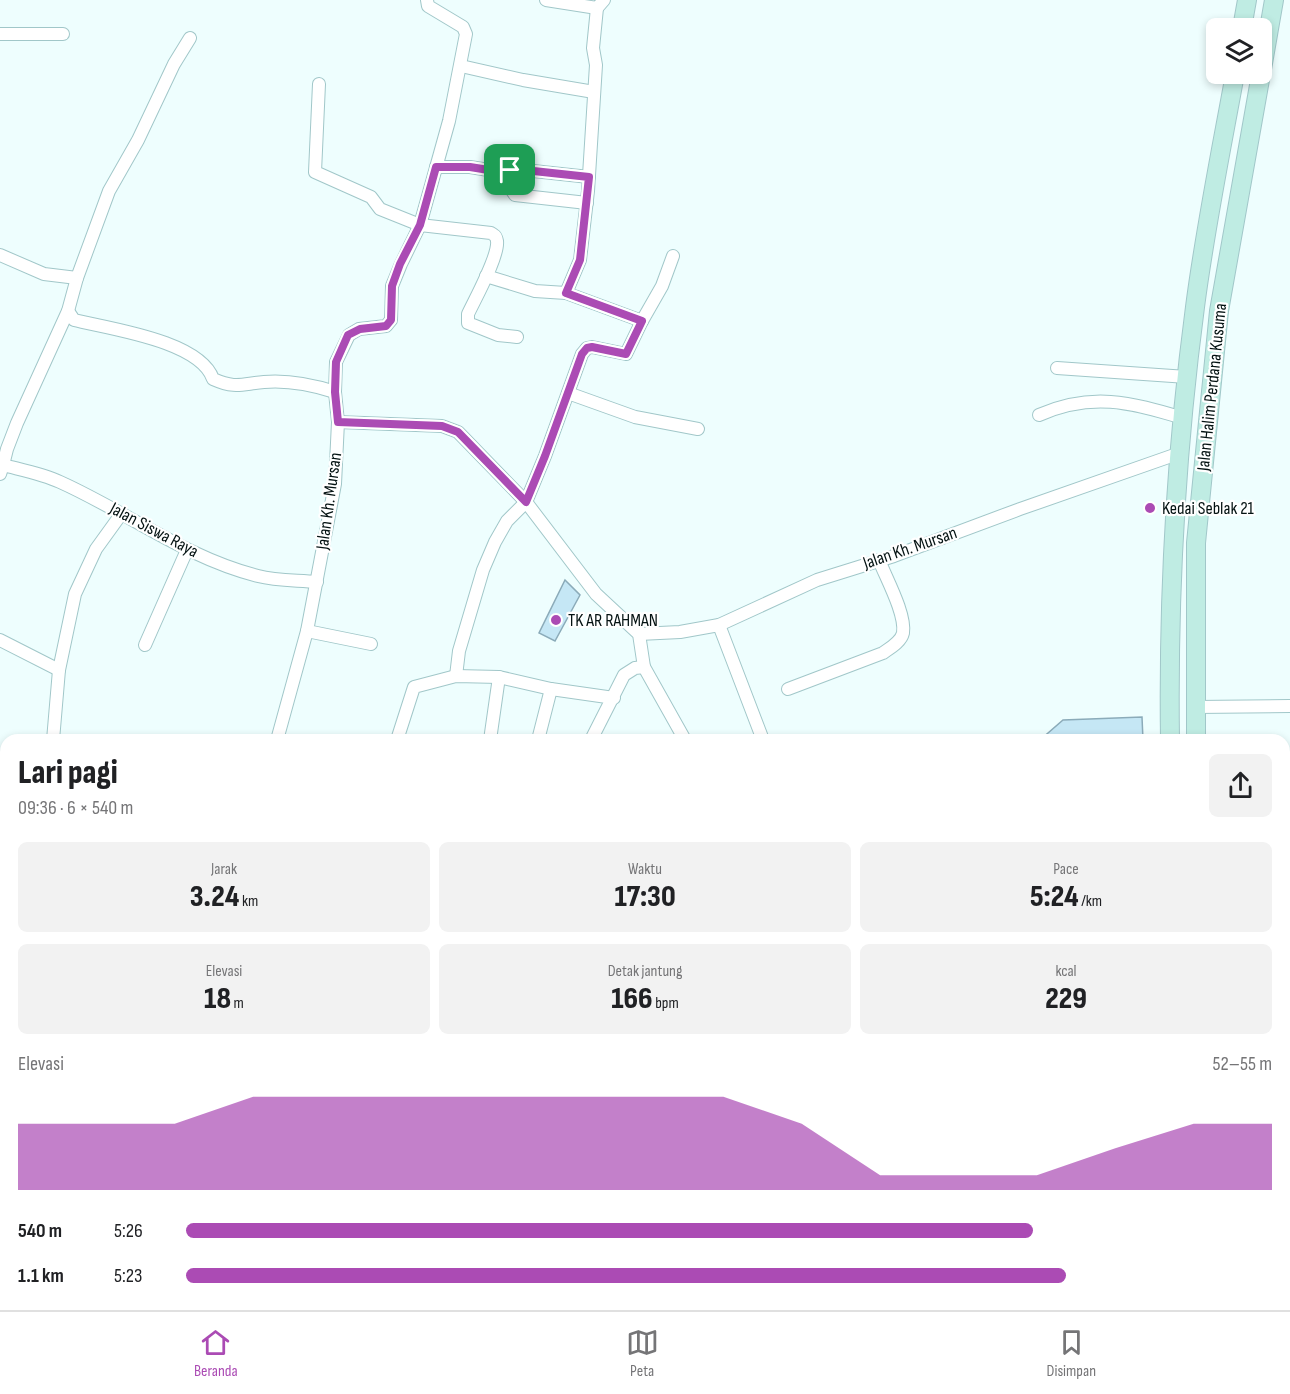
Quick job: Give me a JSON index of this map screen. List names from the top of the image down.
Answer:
{
  "streets": {
    "main road": ["Jalan Halim Perdana Kusuma"],
    "street": ["Jalan Kh. Mursan", "Jalan Siswa Raya"]
  },
  "crossings": [
    ["Jalan Halim Perdana Kusuma", "Jalan Kh. Mursan"],
    ["Jalan Kh. Mursan", "Jalan Siswa Raya"]
  ],
  "places": ["Kedai Seblak 21", "TK AR RAHMAN"],
  "page": {
    "heading": ["Lari pagi", "09:36 · 6 × 540 m"],
    "stats": [
      ["Jarak", "3.24 km"],
      ["Waktu", "17:30"],
      ["Pace", "5:24 /km"],
      ["Elevasi", "18 m"],
      ["Detak jantung", "166 bpm"],
      ["kcal", "229"]
    ],
    "chart": ["Elevasi", "52–55 m"],
    "list": [
      {
        "name": "540 m",
        "note": "5:26"
      },
      {
        "name": "1.1 km",
        "note": "5:23"
      }
    ],
    "tabs": ["Beranda", "Peta", "Disimpan"]
  }
}
